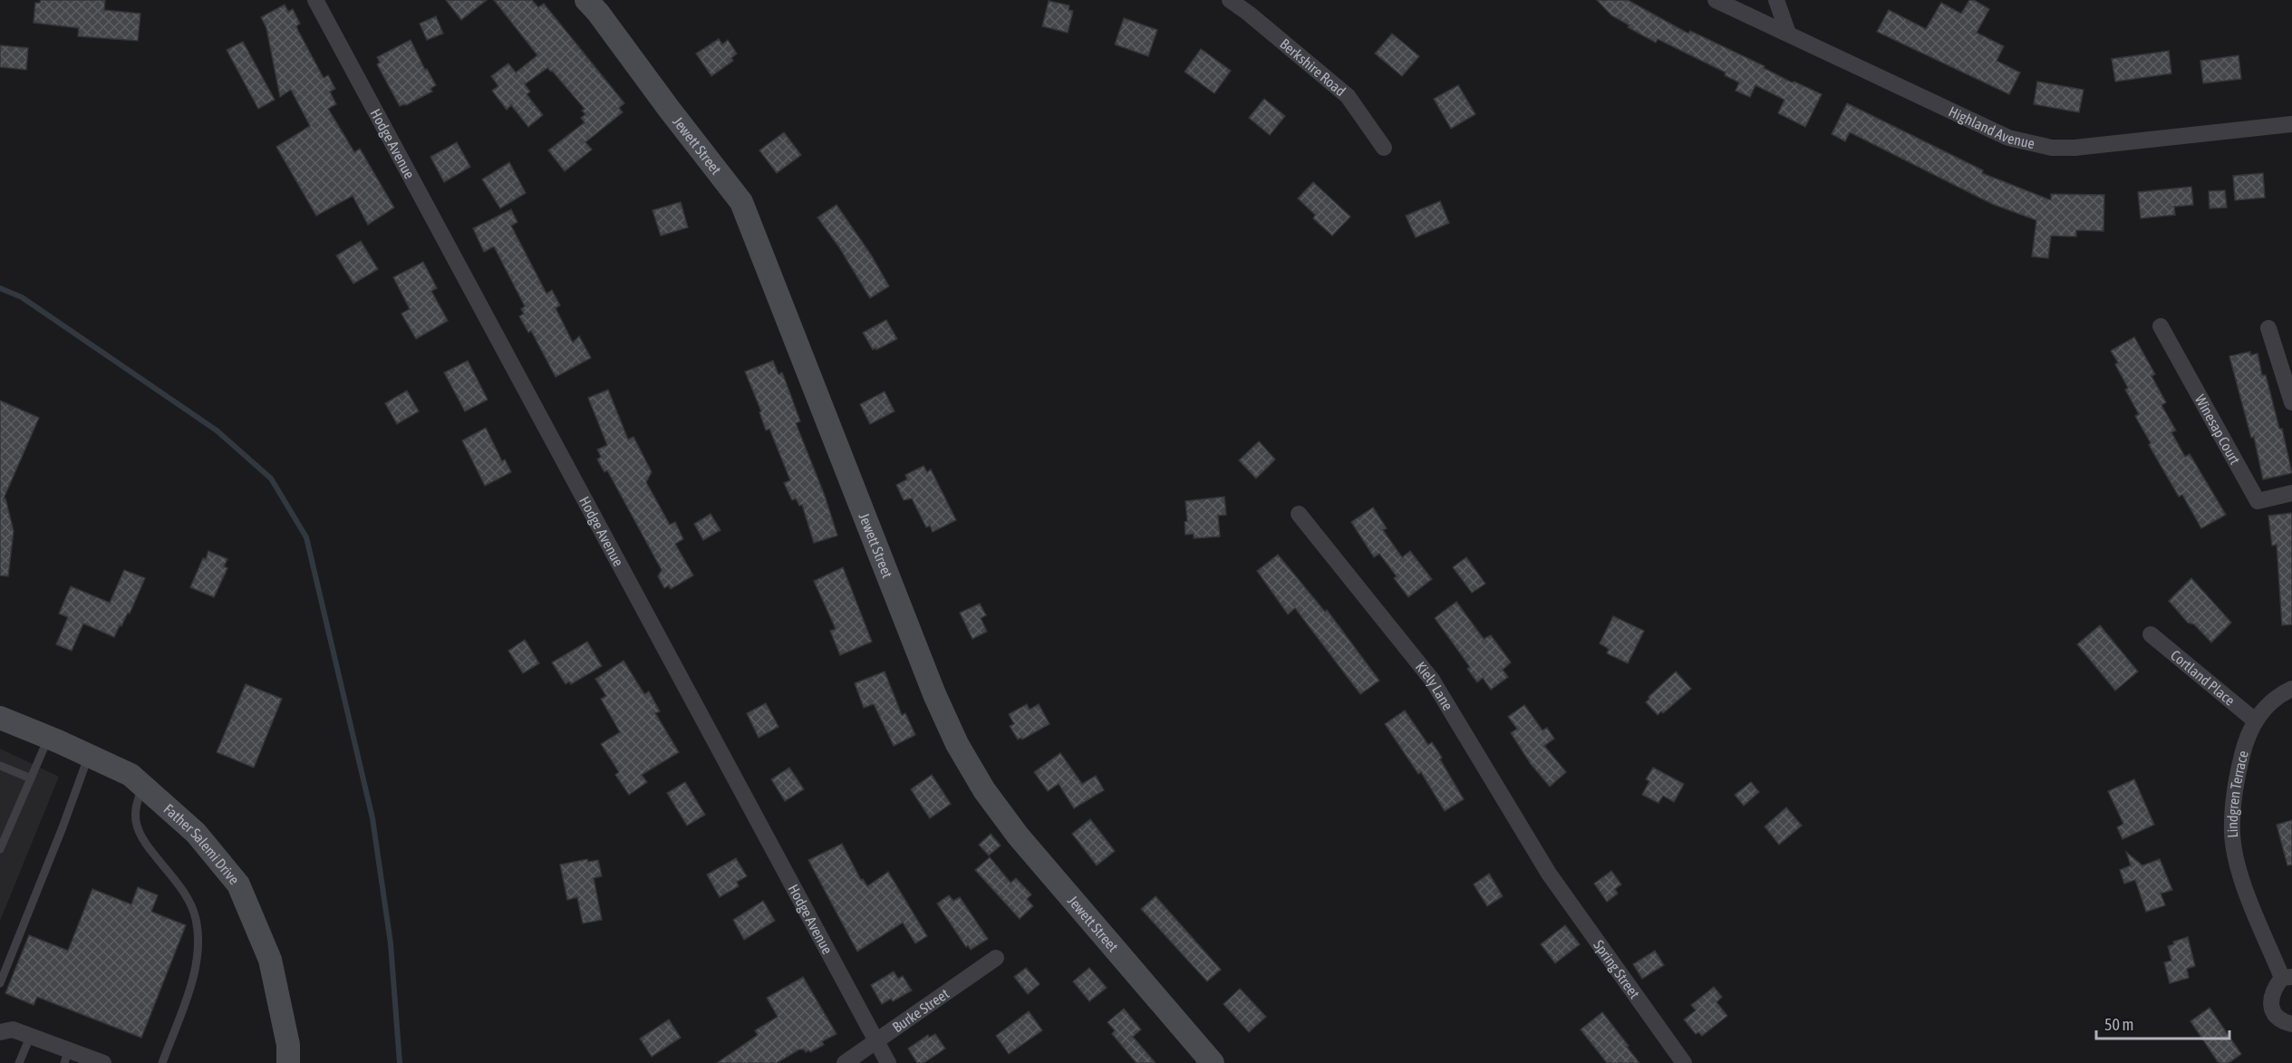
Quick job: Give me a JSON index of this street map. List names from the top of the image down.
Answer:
{
  "streets": {
    "street": [
      "Berkshire Road",
      "Highland Avenue",
      "Hodge Avenue",
      "Jewett Street",
      "Winesap Court",
      "Cortland Place",
      "Kiely Lane",
      "Lindgren Terrace",
      "Father Salemi Drive",
      "Spring Street",
      "Burke Street"
    ]
  },
  "crossings": [
    ["Hodge Avenue", "Burke Street"],
    ["Cortland Place", "Lindgren Terrace"],
    ["Kiely Lane", "Spring Street"]
  ],
  "scale_bar": "50 m"
}
